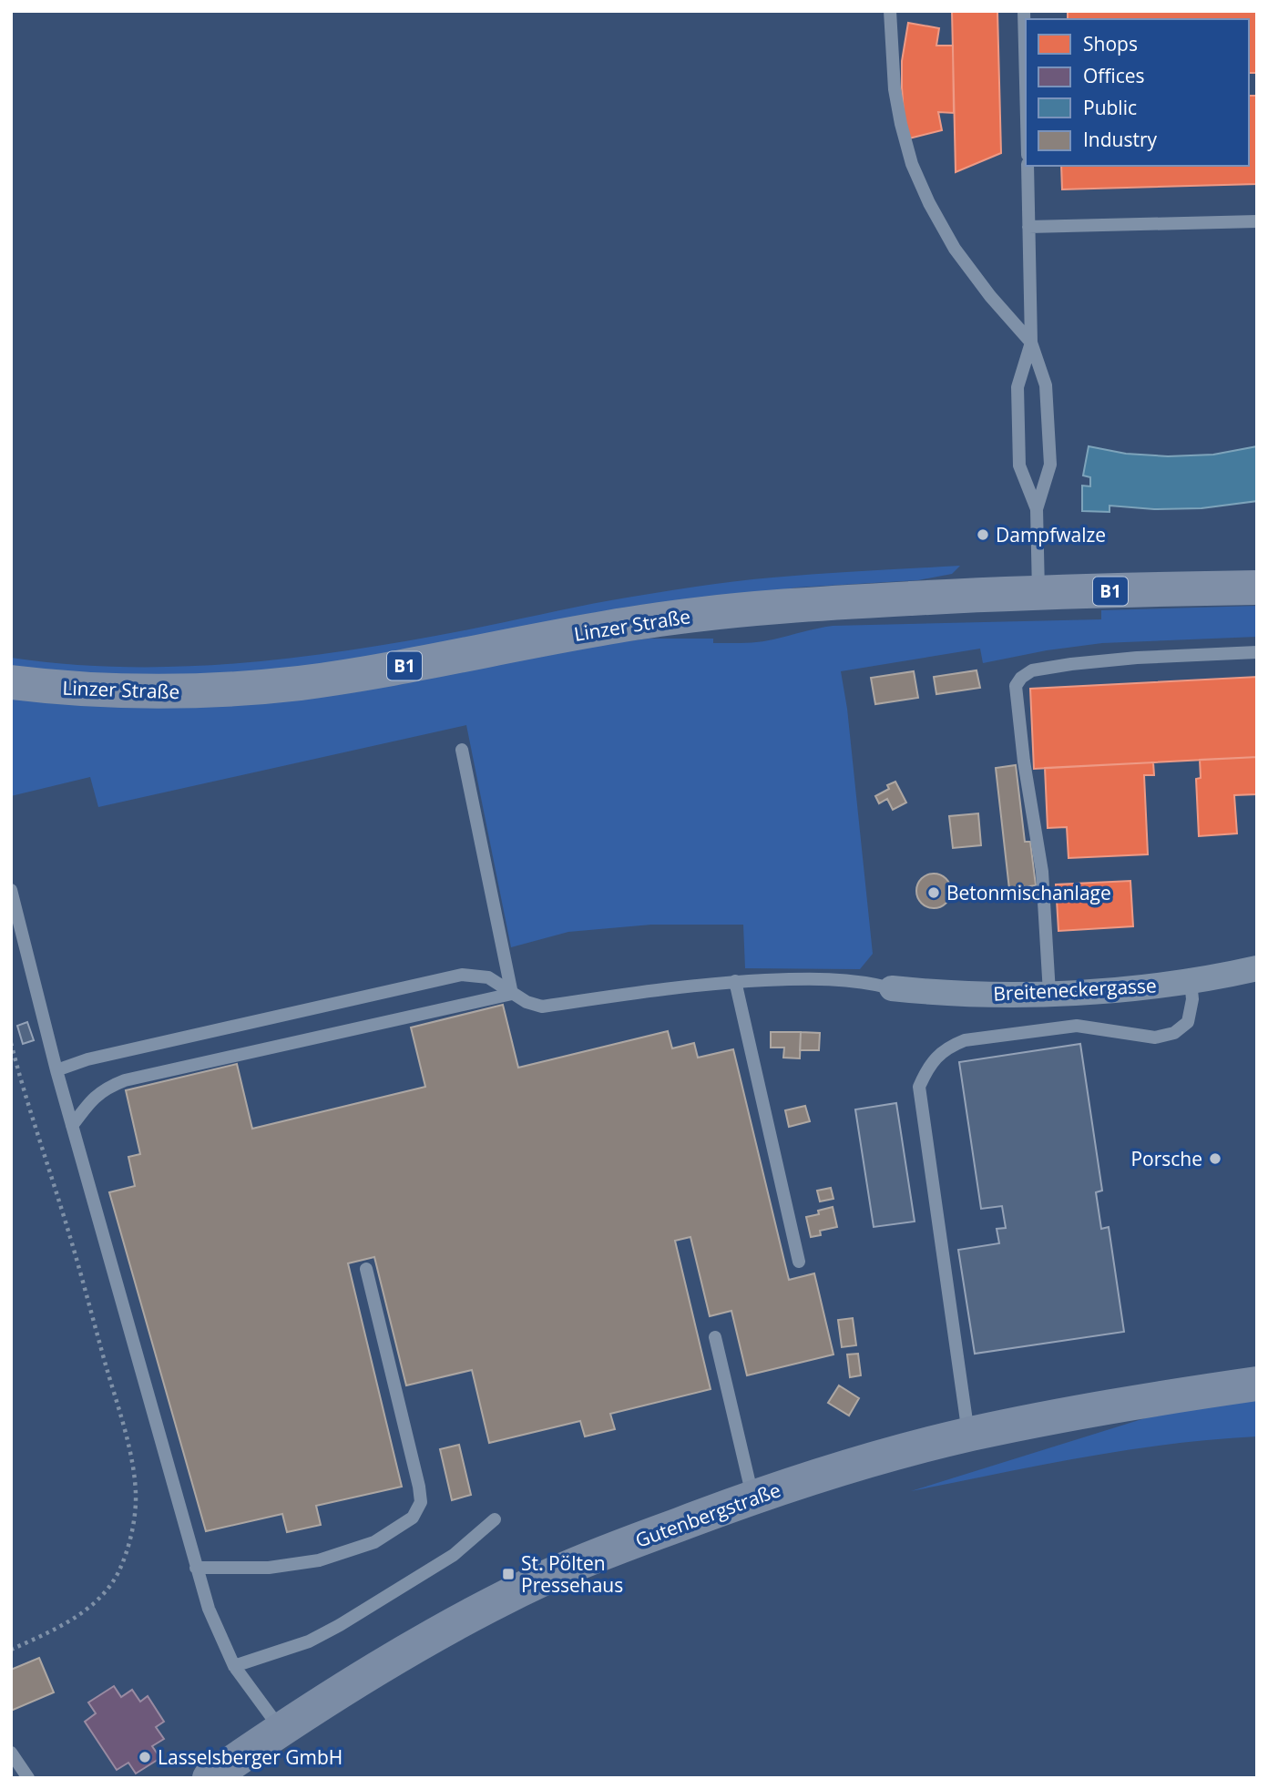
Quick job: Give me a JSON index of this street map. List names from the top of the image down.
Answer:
{
  "streets": {
    "main road": ["B1", "Linzer Straße"],
    "street": ["Breiteneckergasse", "Gutenbergstraße"]
  },
  "places": {
    "other": [
      "Dampfwalze",
      "Betonmischanlage",
      "Porsche",
      "Lasselsberger GmbH"
    ],
    "transit": ["St. Pölten Pressehaus"]
  },
  "legend": [
    "Shops",
    "Offices",
    "Public",
    "Industry"
  ]
}
